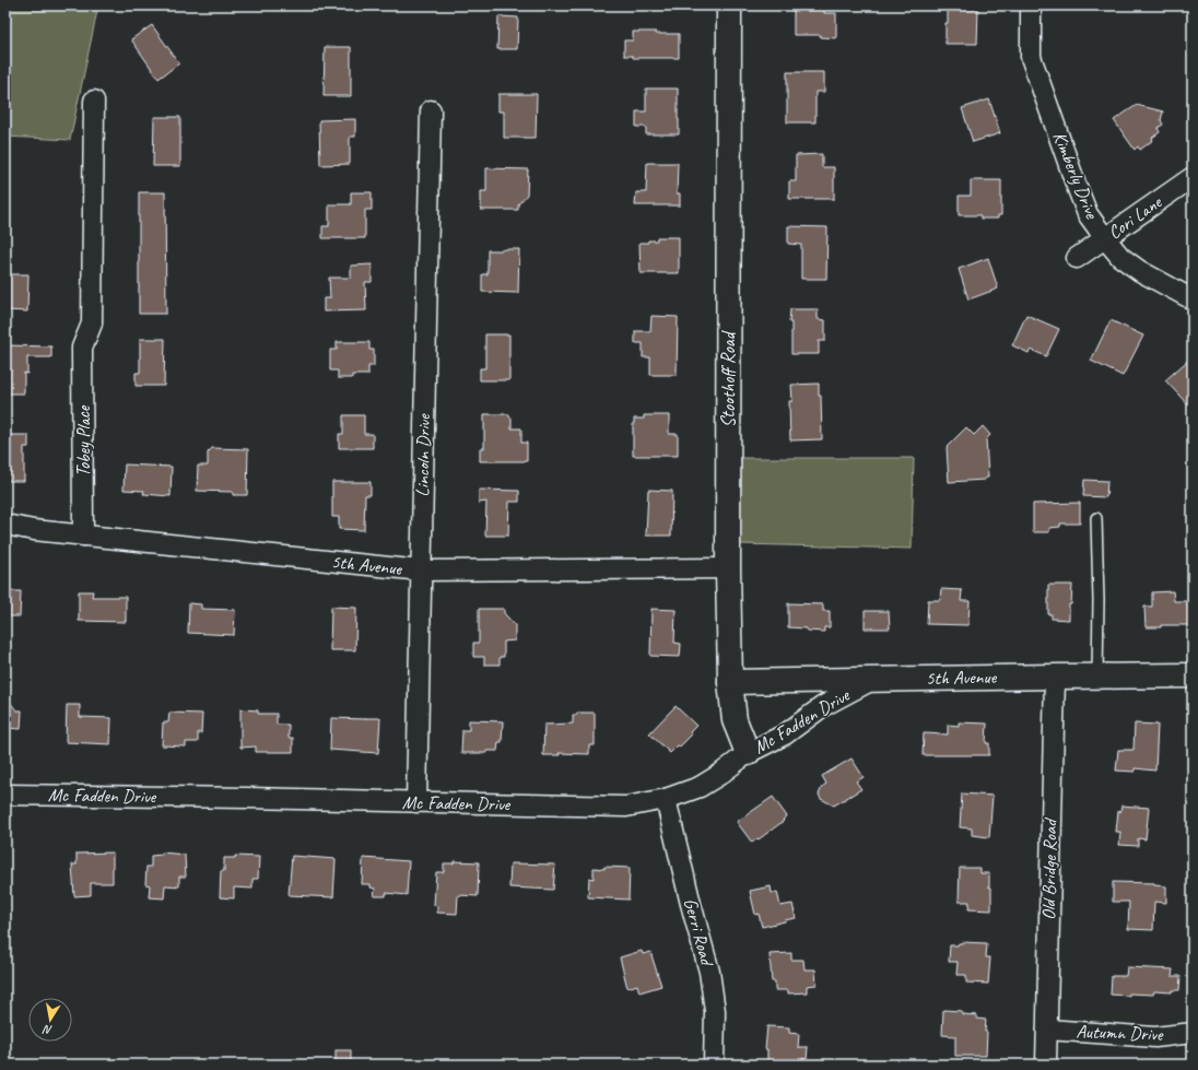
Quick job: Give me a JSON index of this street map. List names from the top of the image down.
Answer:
{
  "streets": {
    "street": [
      "Kimberly Drive",
      "Cori Lane",
      "Stoothoff Road",
      "Tobey Place",
      "Lincoln Drive",
      "5th Avenue",
      "Mc Fadden Drive",
      "Old Bridge Road",
      "Gerri Road",
      "Autumn Drive"
    ]
  },
  "crossings": [
    ["Kimberly Drive", "Cori Lane"],
    ["Stoothoff Road", "5th Avenue"],
    ["Stoothoff Road", "Mc Fadden Drive"],
    ["Tobey Place", "5th Avenue"],
    ["Lincoln Drive", "5th Avenue"],
    ["Lincoln Drive", "Mc Fadden Drive"],
    ["5th Avenue", "Mc Fadden Drive"],
    ["5th Avenue", "Old Bridge Road"],
    ["Mc Fadden Drive", "Gerri Road"],
    ["Old Bridge Road", "Autumn Drive"]
  ],
  "north": "bottom"
}
